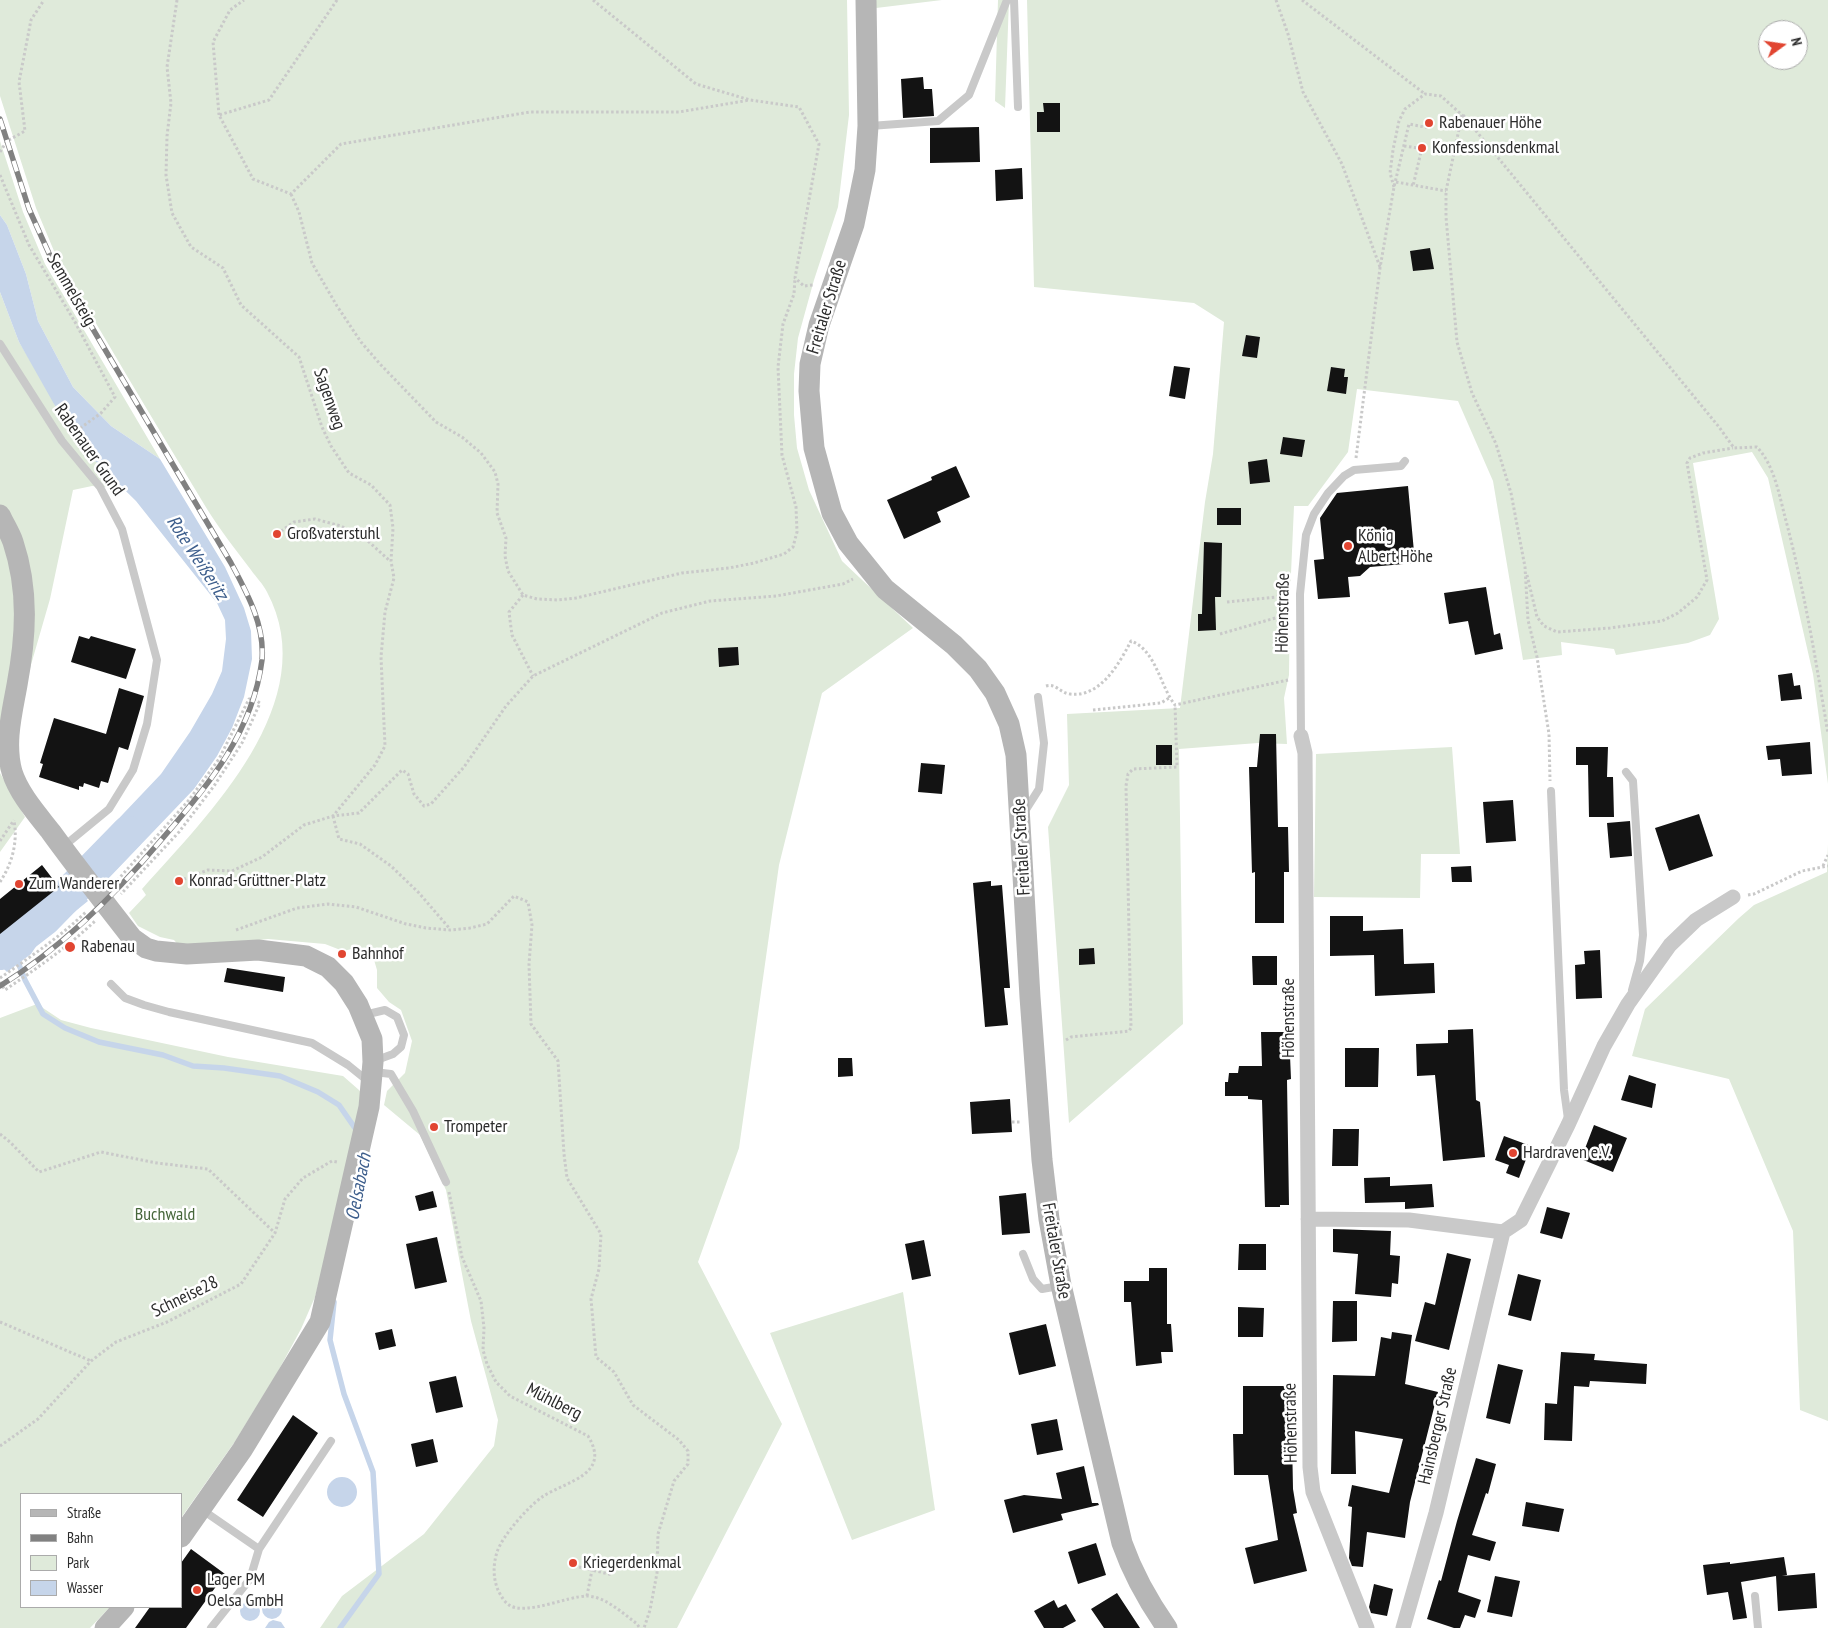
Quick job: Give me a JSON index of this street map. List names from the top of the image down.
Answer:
{
  "streets": {
    "main road": ["Freitaler Straße"],
    "street": ["Höhenstraße", "Hainsberger Straße"],
    "lane": ["Rabenauer Grund"],
    "path": [
      "Semmelsteig",
      "Sagenweg",
      "Schneise28",
      "Mühlberg"
    ]
  },
  "water": ["Rote Weißeritz", "Oelsabach"],
  "parks": ["Buchwald"],
  "places": [
    "Rabenauer Höhe",
    "Konfessionsdenkmal",
    "Großvaterstuhl",
    "König Albert Höhe",
    "Konrad-Grüttner-Platz",
    "Zum Wanderer",
    "Rabenau",
    "Bahnhof",
    "Trompeter",
    "Hardraven e.V.",
    "Kriegerdenkmal",
    "Lager PM Oelsa GmbH"
  ],
  "legend": [
    "Straße",
    "Bahn",
    "Park",
    "Wasser"
  ],
  "north": "right"
}
